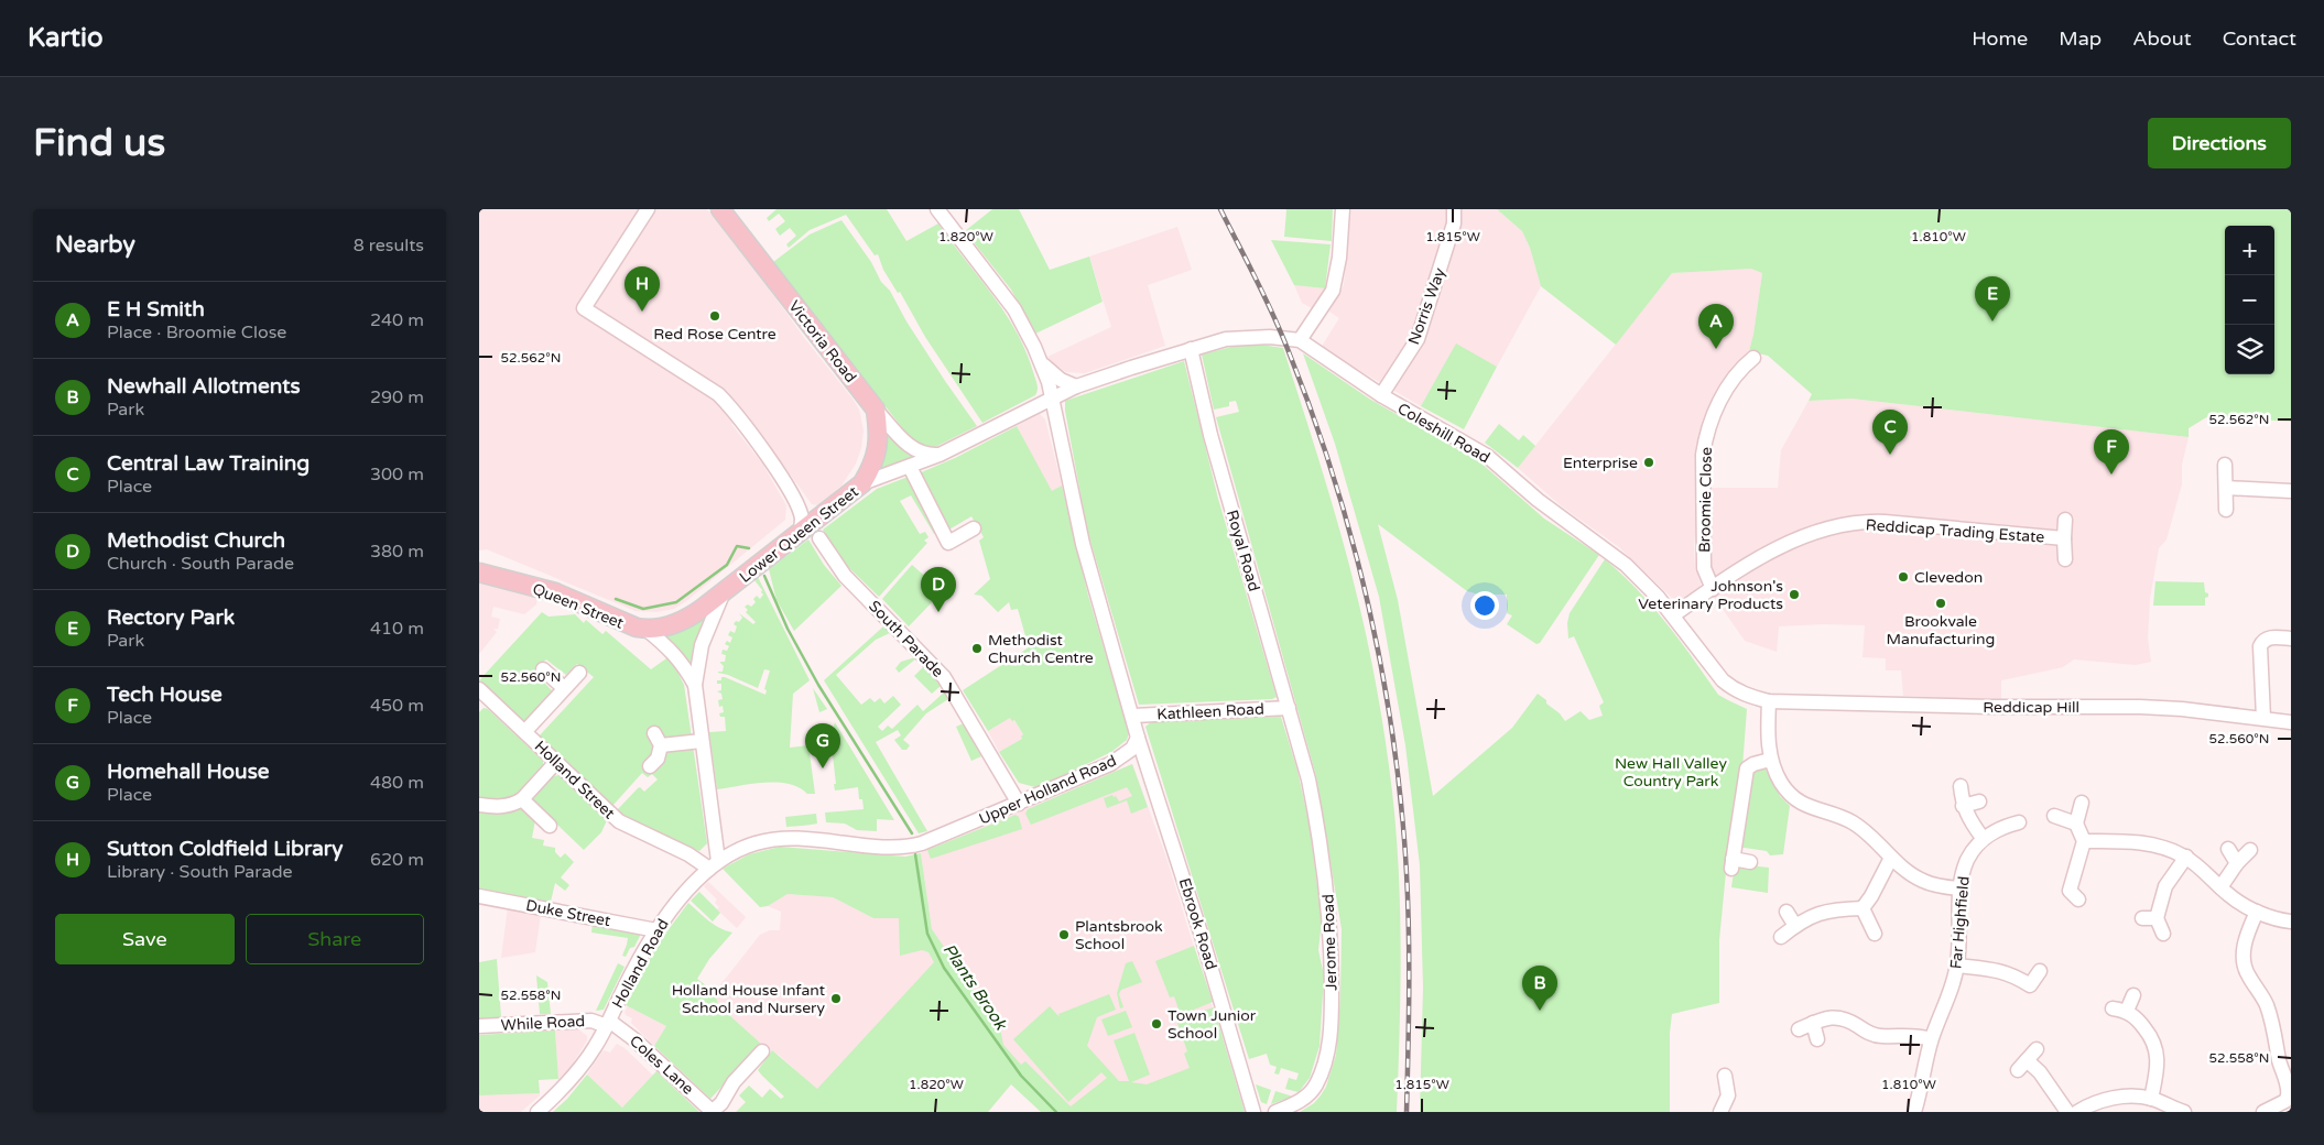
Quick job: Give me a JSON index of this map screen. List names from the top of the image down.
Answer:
{
  "streets": {
    "main road": ["Victoria Road", "Lower Queen Street", "Queen Street"],
    "street": [
      "Norris Way",
      "Coleshill Road",
      "Broomie Close",
      "Reddicap Trading Estate",
      "Royal Road",
      "South Parade",
      "Reddicap Hill",
      "Kathleen Road",
      "Holland Street",
      "Upper Holland Road",
      "Duke Street",
      "Far Highfield",
      "Ebrook Road",
      "Jerome Road",
      "Holland Road",
      "While Road",
      "Coles Lane"
    ]
  },
  "crossings": [
    ["Norris Way", "Coleshill Road"],
    ["Victoria Road", "Lower Queen Street"],
    ["Coleshill Road", "Reddicap Trading Estate"],
    ["Coleshill Road", "Royal Road"],
    ["Coleshill Road", "Reddicap Hill"],
    ["Broomie Close", "Reddicap Trading Estate"],
    ["Lower Queen Street", "Queen Street"],
    ["Lower Queen Street", "Holland Street"],
    ["Lower Queen Street", "Holland Road"],
    ["Royal Road", "Kathleen Road"],
    ["Royal Road", "Jerome Road"],
    ["South Parade", "Upper Holland Road"],
    ["Holland Street", "Holland Road"],
    ["Upper Holland Road", "Ebrook Road"],
    ["Upper Holland Road", "Holland Road"],
    ["Duke Street", "Holland Road"],
    ["Holland Road", "While Road"],
    ["Holland Road", "Coles Lane"],
    ["While Road", "Coles Lane"]
  ],
  "water": ["Plants Brook"],
  "parks": ["New Hall Valley Country Park"],
  "places": [
    "Red Rose Centre",
    "Enterprise",
    "Clevedon",
    "Johnson's Veterinary Products",
    "Brookvale Manufacturing",
    "Methodist Church Centre",
    "Plantsbrook School",
    "Holland House Infant School and Nursery",
    "Town Junior School"
  ],
  "page": {
    "header": "Kartio",
    "nav": [
      "Home",
      "Map",
      "About",
      "Contact"
    ],
    "buttons": [
      "Directions",
      ["Save", "Share"]
    ],
    "title": "Find us",
    "heading": ["Nearby", "8 results"],
    "map_buttons": ["+", "−"],
    "pins": [
      "H",
      "E",
      "A",
      "C",
      "F",
      "D",
      "G",
      "B"
    ],
    "list": [
      {
        "mark": "A",
        "name": "E H Smith",
        "note": "Place · Broomie Close",
        "value": "240 m"
      },
      {
        "mark": "B",
        "name": "Newhall Allotments",
        "note": "Park",
        "value": "290 m"
      },
      {
        "mark": "C",
        "name": "Central Law Training",
        "note": "Place",
        "value": "300 m"
      },
      {
        "mark": "D",
        "name": "Methodist Church",
        "note": "Church · South Parade",
        "value": "380 m"
      },
      {
        "mark": "E",
        "name": "Rectory Park",
        "note": "Park",
        "value": "410 m"
      },
      {
        "mark": "F",
        "name": "Tech House",
        "note": "Place",
        "value": "450 m"
      },
      {
        "mark": "G",
        "name": "Homehall House",
        "note": "Place",
        "value": "480 m"
      },
      {
        "mark": "H",
        "name": "Sutton Coldfield Library",
        "note": "Library · South Parade",
        "value": "620 m"
      }
    ]
  },
  "coordinates": [
    "1.820°W",
    "1.815°W",
    "1.810°W",
    "52.562°N",
    "52.560°N",
    "52.558°N"
  ]
}
